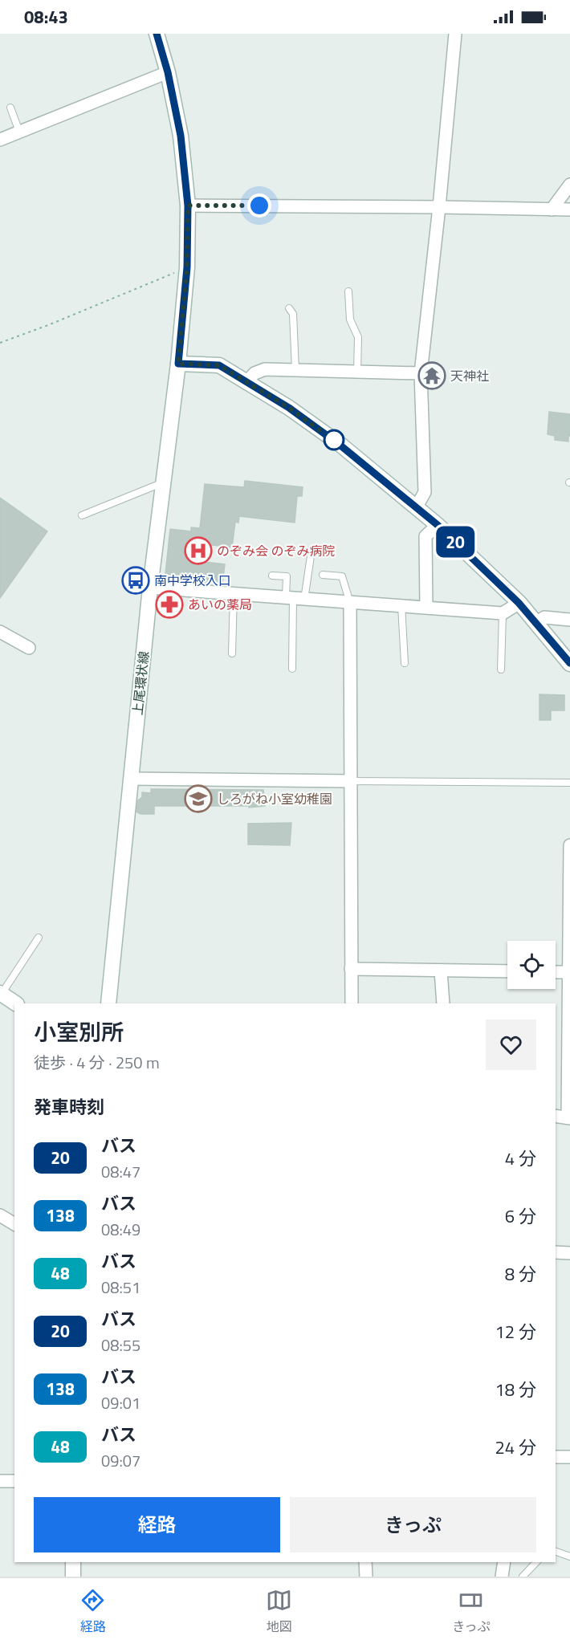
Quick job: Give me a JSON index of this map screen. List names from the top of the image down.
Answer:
{
  "streets": {
    "main road": ["上尾環状線"]
  },
  "places": {
    "temple": ["天神社"],
    "hospital": ["のぞみ会 のぞみ病院"],
    "bus stop": ["南中学校入口"],
    "pharmacy": ["あいの薬局"],
    "school or university": ["しろがね小室幼稚園"]
  },
  "lines": ["bus line 20"],
  "page": {
    "status": "08:43",
    "on_map": "20",
    "heading": [
      ["小室別所", "徒歩 · 4 分 · 250 m"],
      "発車時刻"
    ],
    "list": [
      {
        "mark": "20",
        "name": "バス",
        "note": "08:47",
        "value": "4 分"
      },
      {
        "mark": "138",
        "name": "バス",
        "note": "08:49",
        "value": "6 分"
      },
      {
        "mark": "48",
        "name": "バス",
        "note": "08:51",
        "value": "8 分"
      },
      {
        "mark": "20",
        "name": "バス",
        "note": "08:55",
        "value": "12 分"
      },
      {
        "mark": "138",
        "name": "バス",
        "note": "09:01",
        "value": "18 分"
      },
      {
        "mark": "48",
        "name": "バス",
        "note": "09:07",
        "value": "24 分"
      }
    ],
    "buttons": ["経路", "きっぷ"],
    "tabs": ["経路", "地図", "きっぷ"]
  }
}
